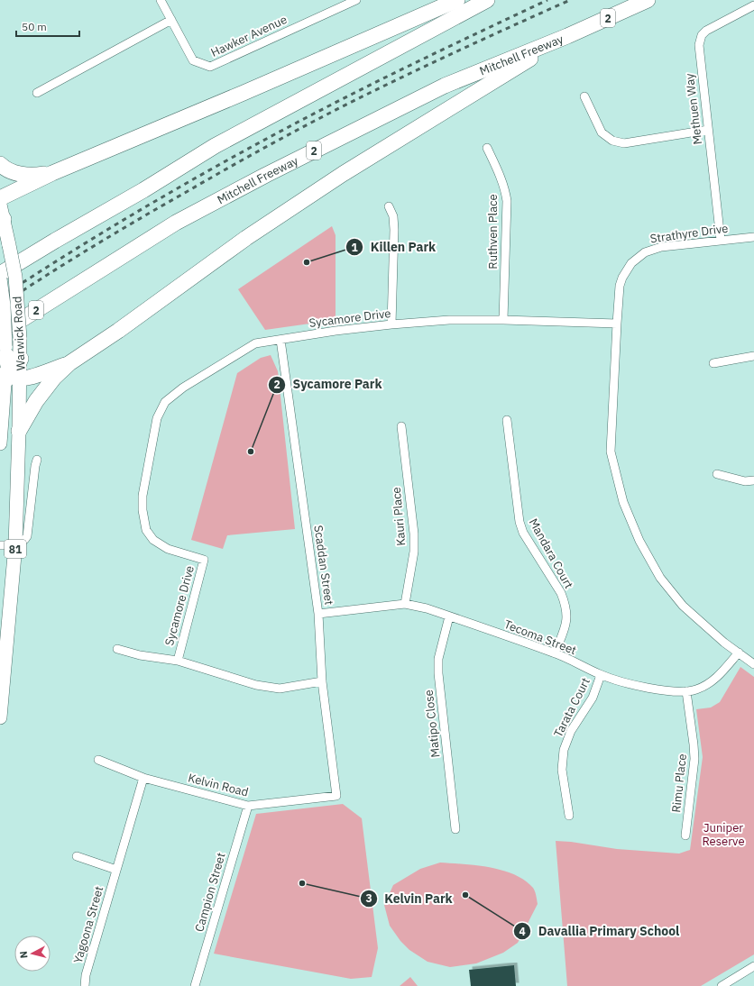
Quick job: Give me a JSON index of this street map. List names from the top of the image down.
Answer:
{
  "streets": {
    "highway": ["2", "Mitchell Freeway"],
    "main road": ["Warwick Road", "81"],
    "street": [
      "Hawker Avenue",
      "Methuen Way",
      "Ruthven Place",
      "Strathyre Drive",
      "Sycamore Drive",
      "Kauri Place",
      "Mandara Court",
      "Scaddan Street",
      "Tecoma Street",
      "Tarata Court",
      "Matipo Close",
      "Rimu Place",
      "Kelvin Road",
      "Campion Street",
      "Yagoona Street"
    ]
  },
  "crossings": [
    ["Mitchell Freeway", "Warwick Road"],
    ["Methuen Way", "Strathyre Drive"],
    ["Ruthven Place", "Sycamore Drive"],
    ["Strathyre Drive", "Sycamore Drive"],
    ["Sycamore Drive", "Scaddan Street"],
    ["Kauri Place", "Tecoma Street"],
    ["Mandara Court", "Tecoma Street"],
    ["Scaddan Street", "Tecoma Street"],
    ["Scaddan Street", "Kelvin Road"],
    ["Tecoma Street", "Tarata Court"],
    ["Tecoma Street", "Matipo Close"],
    ["Tecoma Street", "Rimu Place"],
    ["Kelvin Road", "Campion Street"],
    ["Kelvin Road", "Yagoona Street"]
  ],
  "parks": ["Juniper Reserve"],
  "places": [
    "Killen Park",
    "Sycamore Park",
    "Kelvin Park",
    "Davallia Primary School"
  ],
  "scale_bar": "50 m",
  "north": "left"
}
